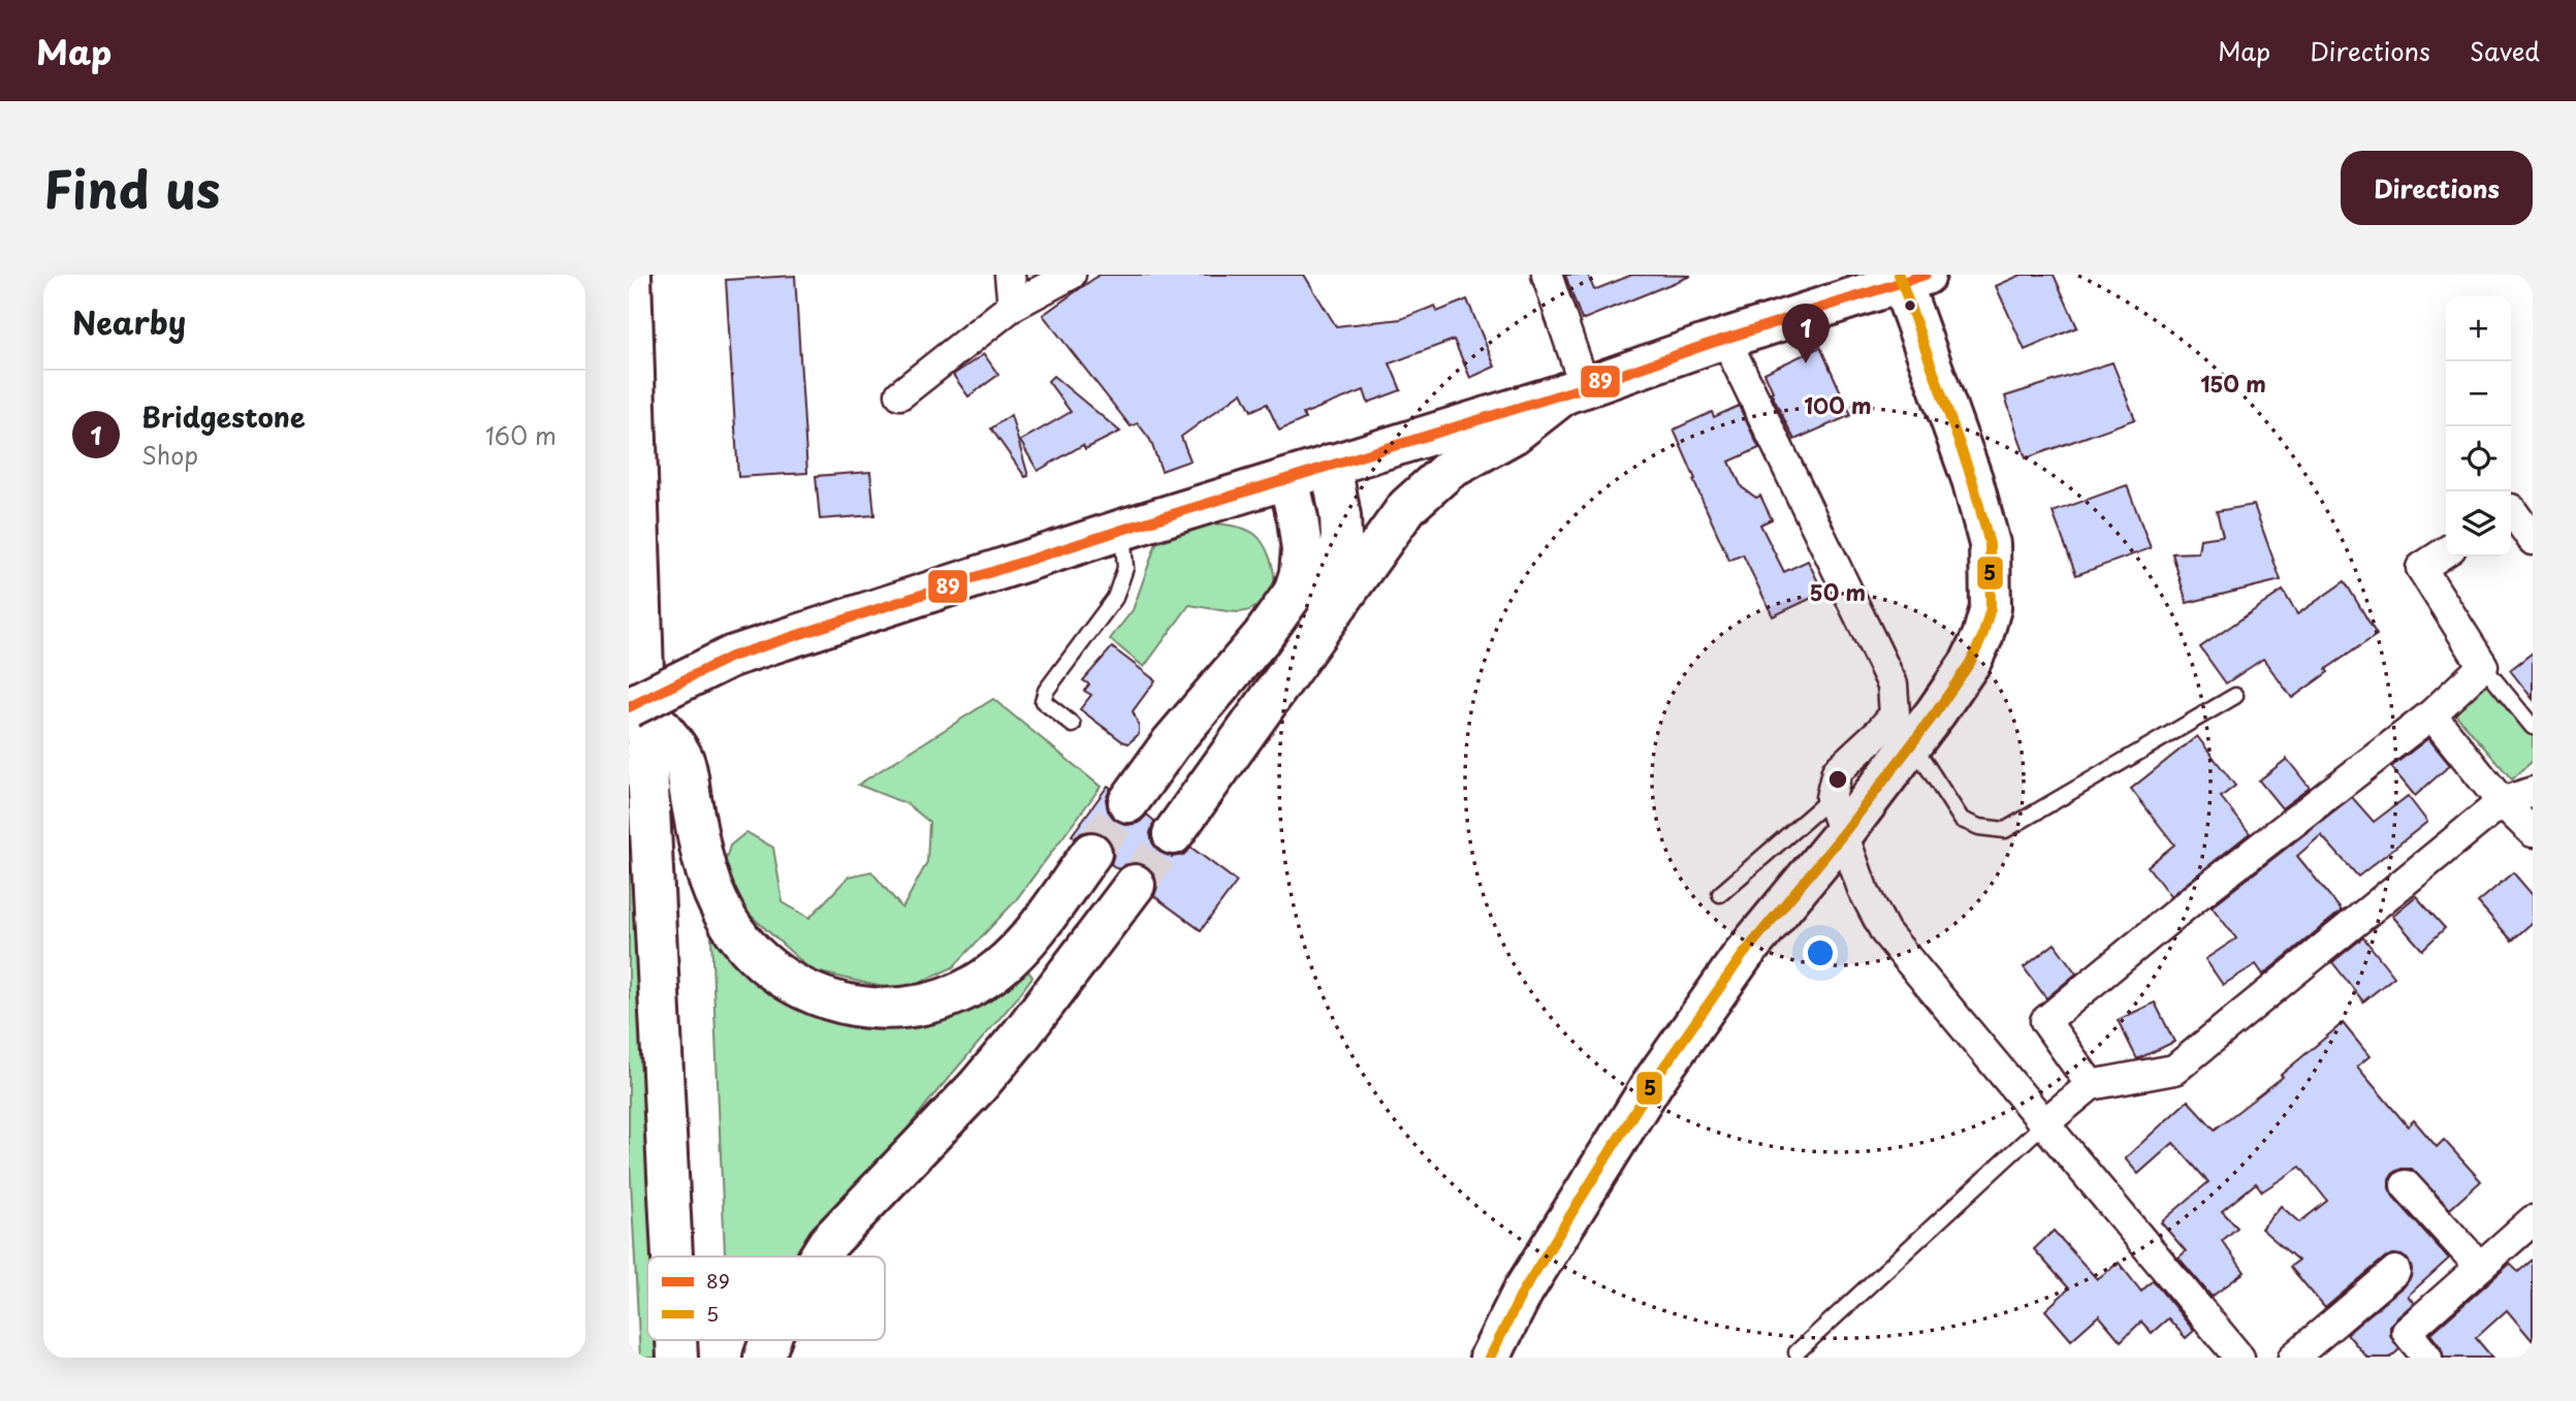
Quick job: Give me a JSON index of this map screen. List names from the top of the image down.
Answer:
{
  "lines": ["transit line 89", "transit line 5"],
  "legend": ["89", "5"],
  "page": {
    "header": "Map",
    "nav": ["Map", "Directions", "Saved"],
    "title": "Find us",
    "buttons": "Directions",
    "heading": "Nearby",
    "map_buttons": ["+", "−"],
    "pins": "1",
    "list": [
      {
        "mark": "1",
        "name": "Bridgestone",
        "note": "Shop",
        "value": "160 m"
      }
    ]
  },
  "rings": ["150 m", "100 m", "50 m"]
}
